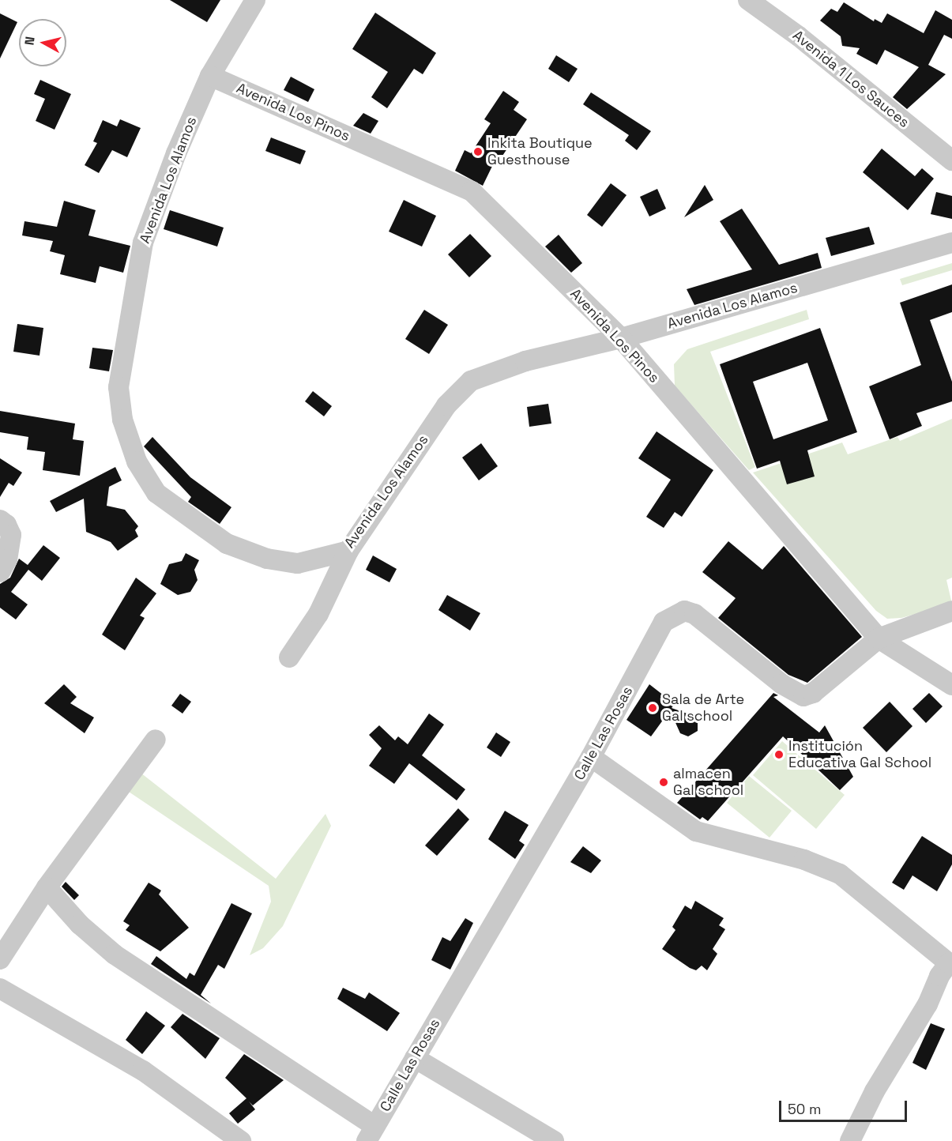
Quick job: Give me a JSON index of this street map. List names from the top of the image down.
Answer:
{
  "streets": {
    "street": [
      "Avenida 1 Los Sauces",
      "Avenida Los Pinos",
      "Avenida Los Alamos",
      "Calle Las Rosas"
    ]
  },
  "crossings": [
    ["Avenida Los Pinos", "Avenida Los Alamos"],
    ["Avenida Los Pinos", "Calle Las Rosas"]
  ],
  "places": [
    "Inkita Boutique Guesthouse",
    "Sala de Arte Gal school",
    "Institución Educativa Gal School",
    "almacen Gal school"
  ],
  "scale_bar": "50 m",
  "north": "left"
}
